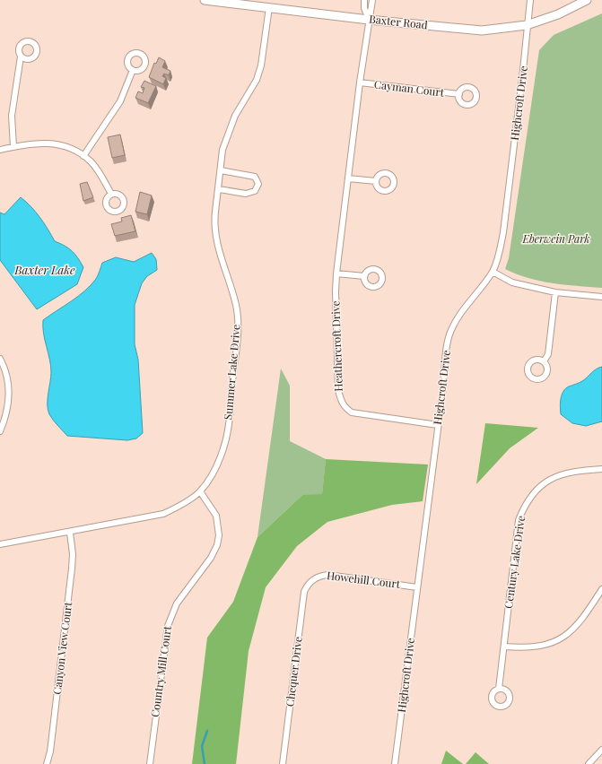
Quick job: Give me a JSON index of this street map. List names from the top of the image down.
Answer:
{
  "streets": {
    "main road": ["Baxter Road"],
    "street": [
      "Cayman Court",
      "Highcroft Drive",
      "Heathercroft Drive",
      "Summer Lake Drive",
      "Century Lake Drive",
      "Howehill Court",
      "Canyon View Court",
      "Country Mill Court",
      "Chequer Drive"
    ]
  },
  "crossings": [
    ["Baxter Road", "Highcroft Drive"],
    ["Baxter Road", "Heathercroft Drive"],
    ["Baxter Road", "Summer Lake Drive"],
    ["Cayman Court", "Heathercroft Drive"],
    ["Highcroft Drive", "Heathercroft Drive"],
    ["Highcroft Drive", "Howehill Court"],
    ["Summer Lake Drive", "Canyon View Court"],
    ["Summer Lake Drive", "Country Mill Court"],
    ["Howehill Court", "Chequer Drive"]
  ],
  "water": ["Baxter Lake"],
  "parks": ["Eberwein Park"]
}
